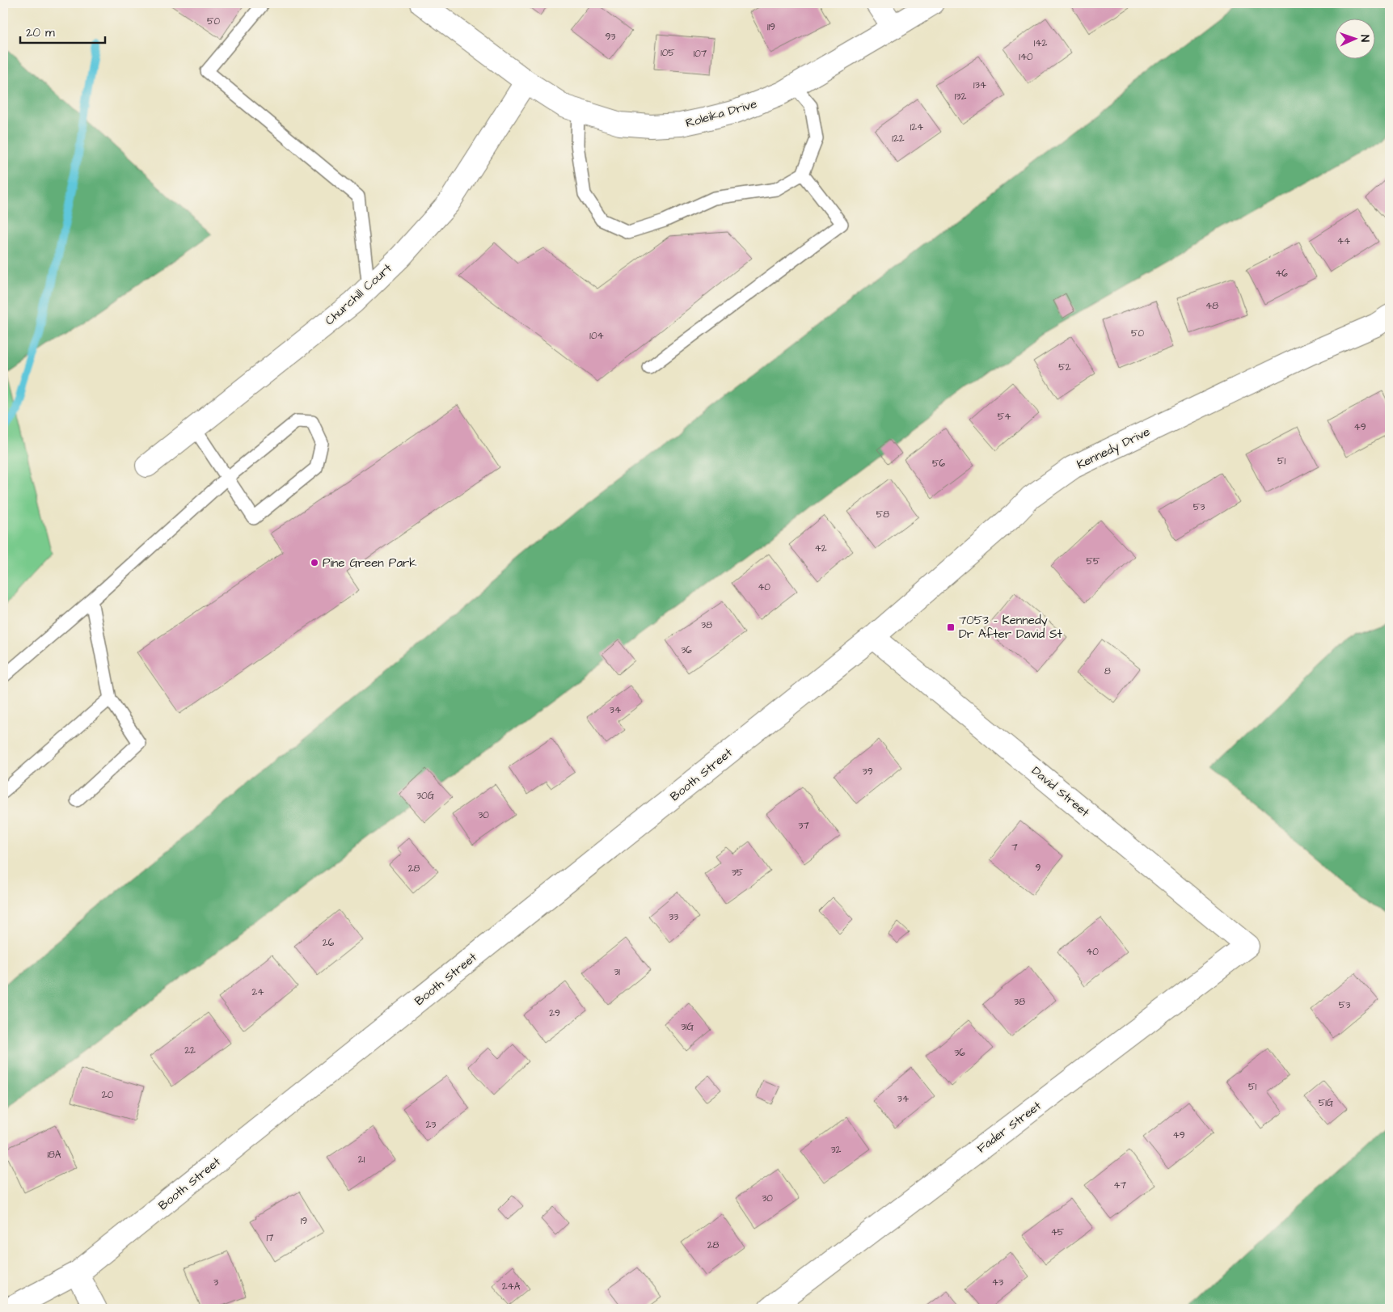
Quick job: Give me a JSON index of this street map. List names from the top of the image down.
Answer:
{
  "streets": {
    "street": [
      "Roleika Drive",
      "Churchill Court",
      "Kennedy Drive",
      "Booth Street",
      "David Street",
      "Fader Street"
    ]
  },
  "crossings": [
    ["Roleika Drive", "Churchill Court"],
    ["Kennedy Drive", "Booth Street"],
    ["Kennedy Drive", "David Street"],
    ["Booth Street", "David Street"],
    ["David Street", "Fader Street"]
  ],
  "places": {
    "other": ["Pine Green Park"],
    "transit": ["7053 - Kennedy Dr After David St"]
  },
  "house_numbers": [
    "50",
    "119",
    "93",
    "142",
    "105",
    "107",
    "140",
    "134",
    "132",
    "124",
    "122",
    "44",
    "46",
    "48",
    "50",
    "104",
    "52",
    "54",
    "49",
    "51",
    "56",
    "53",
    "58",
    "42",
    "55",
    "40",
    "38",
    "36",
    "8",
    "34",
    "39",
    "30G",
    "30",
    "37",
    "7",
    "9",
    "28",
    "35",
    "33",
    "26",
    "40",
    "31",
    "24",
    "38",
    "53",
    "29",
    "31G",
    "22",
    "36",
    "51",
    "20",
    "34",
    "51G",
    "23",
    "49",
    "32",
    "18A",
    "21",
    "47",
    "30",
    "19",
    "45",
    "17",
    "28",
    "3",
    "43",
    "24A"
  ],
  "scale_bar": "20 m",
  "north": "right"
}
